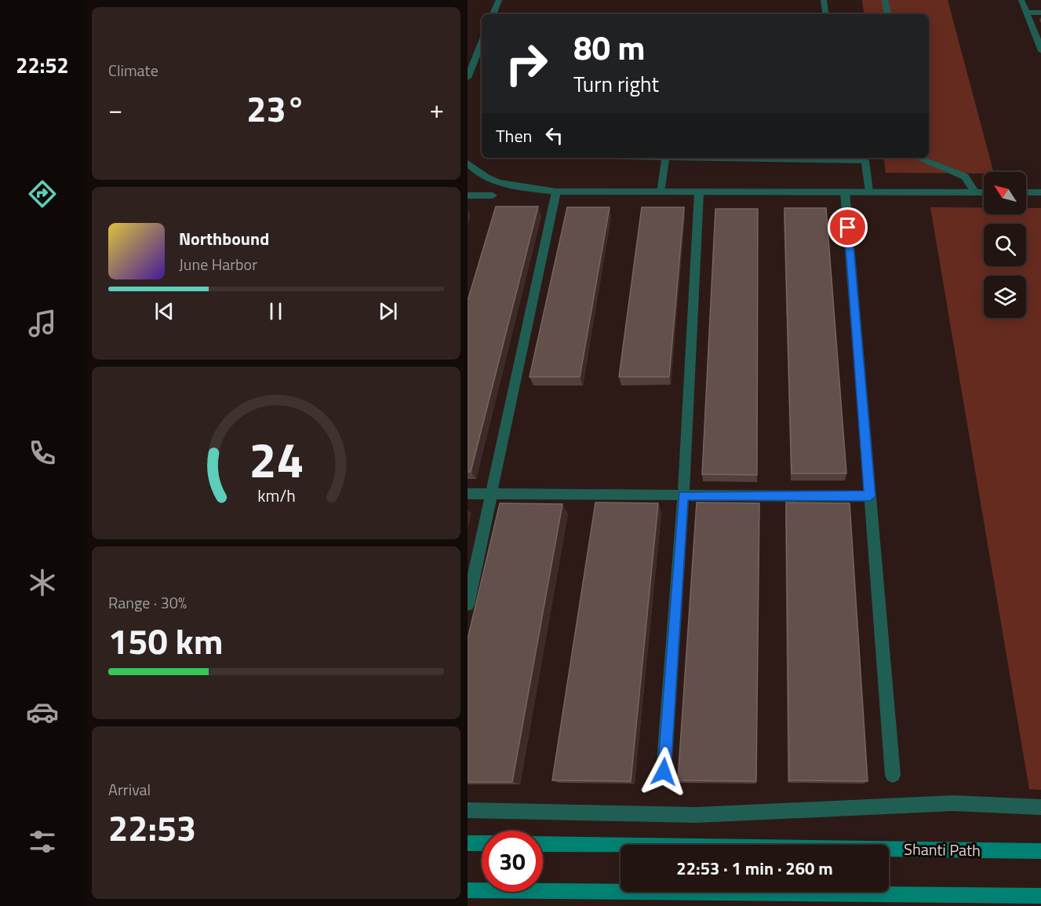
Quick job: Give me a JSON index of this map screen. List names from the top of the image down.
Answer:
{
  "streets": {
    "main road": ["Shanti Path"]
  },
  "north": "top left",
  "page": {
    "tabs": "22:52",
    "tile": [
      "Climate",
      ["Range · 30%", "150 km"],
      ["Arrival", "22:53"]
    ],
    "turn": ["80 m", "Turn right"],
    "heat": ["−", "23°", "+"],
    "then": "Then",
    "song": ["Northbound", "June Harbor"],
    "limit": "30",
    "trip": "22:53 · 1 min · 260 m",
    "gauge": ["24", "km/h"]
  }
}
